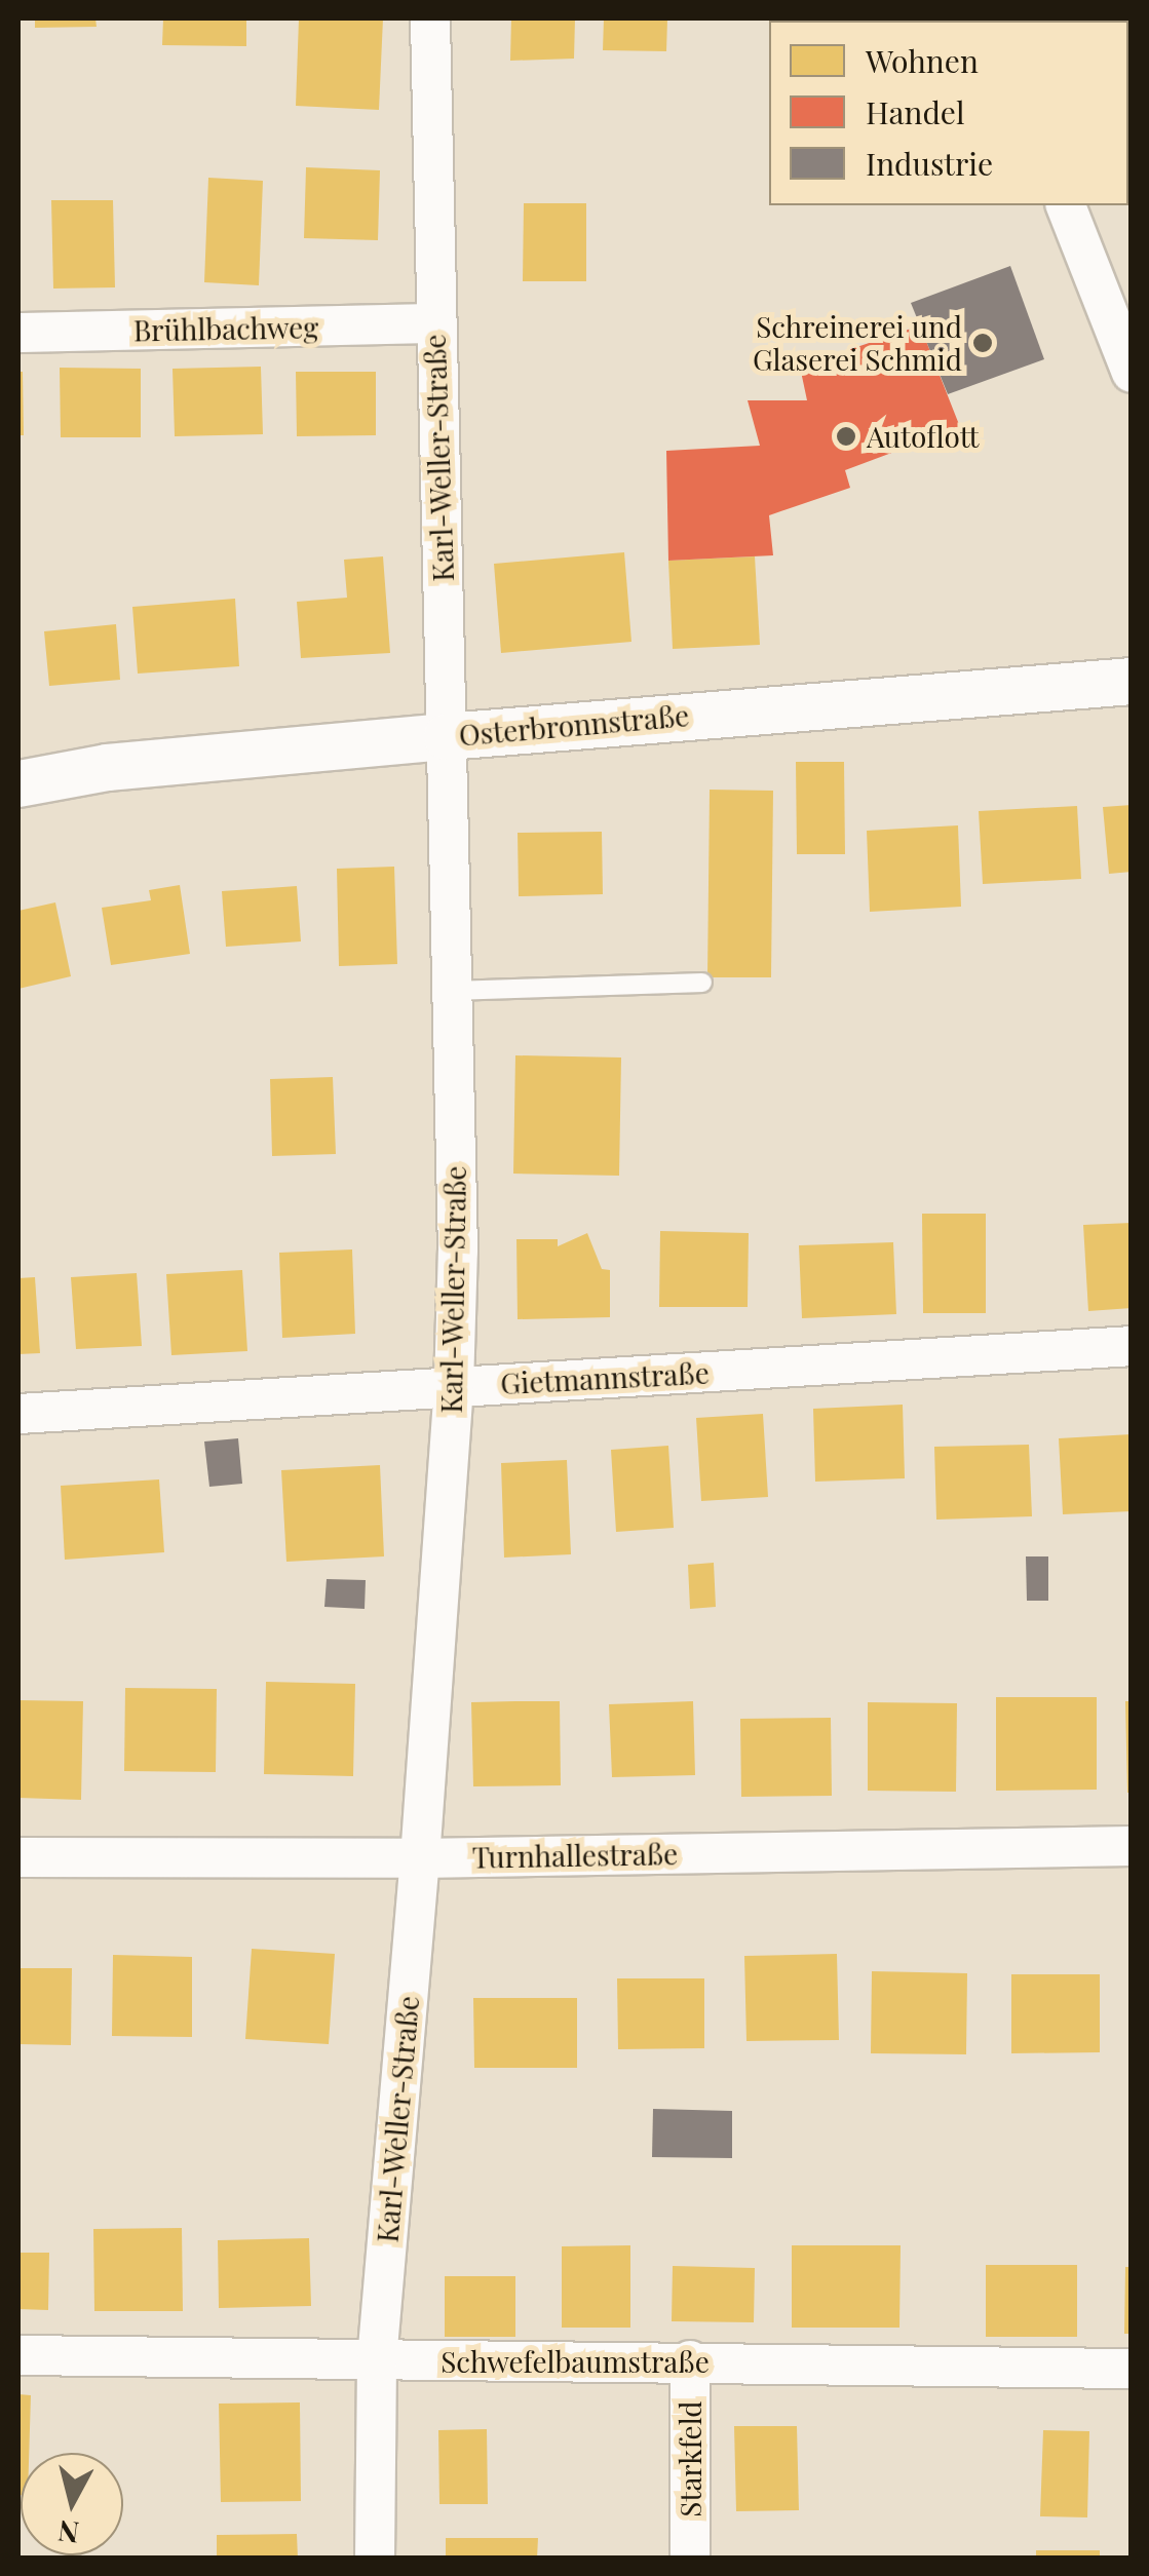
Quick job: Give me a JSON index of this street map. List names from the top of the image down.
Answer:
{
  "streets": {
    "street": [
      "Brühlbachweg",
      "Karl-Weller-Straße",
      "Osterbronnstraße",
      "Gietmannstraße",
      "Turnhallestraße",
      "Schwefelbaumstraße",
      "Starkfeld"
    ]
  },
  "crossings": [
    ["Brühlbachweg", "Karl-Weller-Straße"],
    ["Karl-Weller-Straße", "Osterbronnstraße"],
    ["Karl-Weller-Straße", "Gietmannstraße"],
    ["Karl-Weller-Straße", "Turnhallestraße"],
    ["Karl-Weller-Straße", "Schwefelbaumstraße"],
    ["Schwefelbaumstraße", "Starkfeld"]
  ],
  "places": ["Schreinerei und Glaserei Schmid", "Autoflott"],
  "legend": ["Wohnen", "Handel", "Industrie"],
  "north": "bottom"
}
